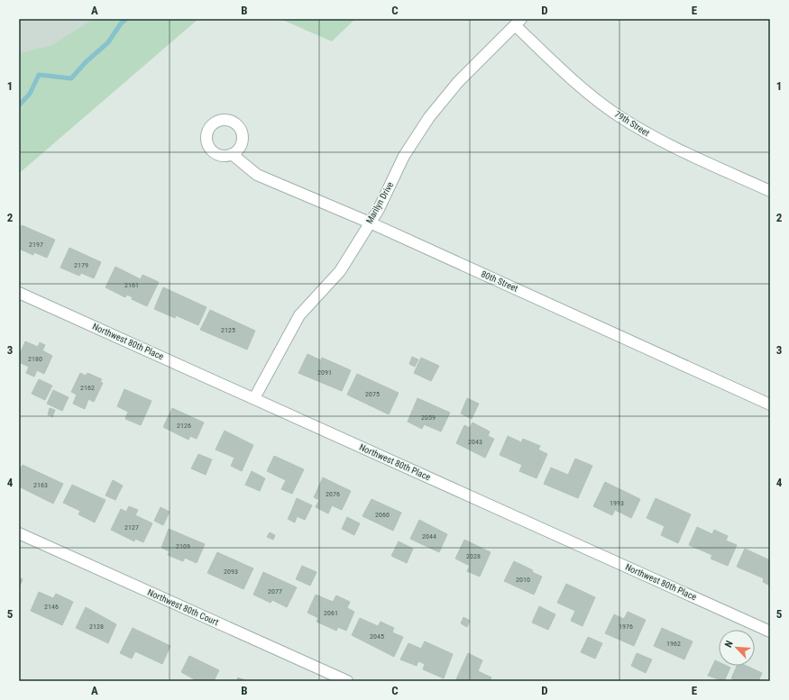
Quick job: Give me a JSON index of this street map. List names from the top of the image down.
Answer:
{
  "streets": {
    "street": [
      "79th Street",
      "Marilyn Drive",
      "80th Street",
      "Northwest 80th Place",
      "Northwest 80th Court"
    ]
  },
  "crossings": [
    ["79th Street", "Marilyn Drive"],
    ["Marilyn Drive", "80th Street"],
    ["Marilyn Drive", "Northwest 80th Place"]
  ],
  "house_numbers": [
    "2197",
    "2179",
    "2161",
    "2125",
    "2180",
    "2091",
    "2162",
    "2075",
    "2059",
    "2126",
    "2043",
    "2163",
    "2076",
    "1993",
    "2060",
    "2127",
    "2044",
    "2109",
    "2028",
    "2093",
    "2010",
    "2077",
    "2146",
    "2061",
    "2128",
    "1976",
    "2045",
    "1962"
  ],
  "north": "top left",
  "grid": {
    "columns": [
      "A",
      "B",
      "C",
      "D",
      "E"
    ],
    "rows": [
      "1",
      "2",
      "3",
      "4",
      "5"
    ]
  }
}
